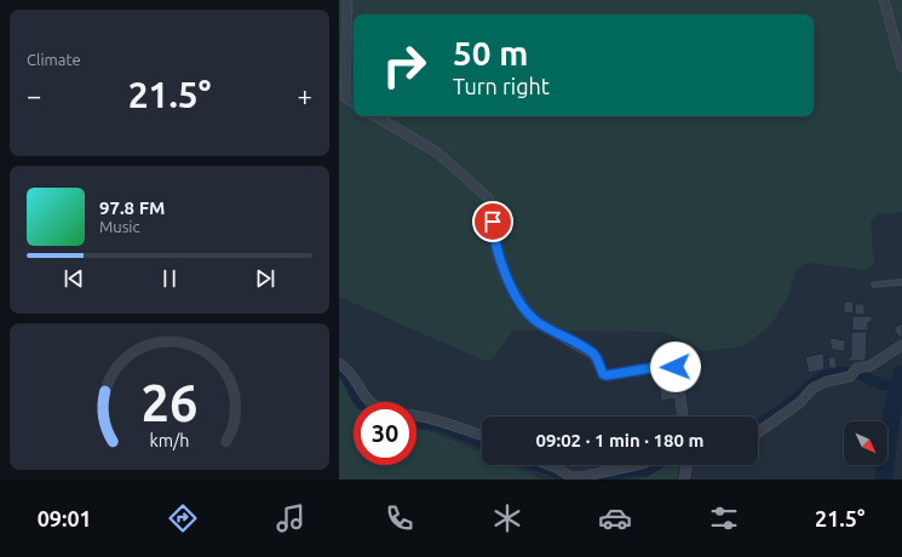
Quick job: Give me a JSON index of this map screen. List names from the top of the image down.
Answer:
{
  "north": "bottom right",
  "page": {
    "tile": "Climate",
    "turn": ["50 m", "Turn right"],
    "heat": ["−", "21.5°", "+"],
    "song": ["97.8 FM", "Music"],
    "limit": "30",
    "trip": "09:02 · 1 min · 180 m",
    "tabs": ["09:01", "21.5°"],
    "gauge": ["26", "km/h"]
  }
}
